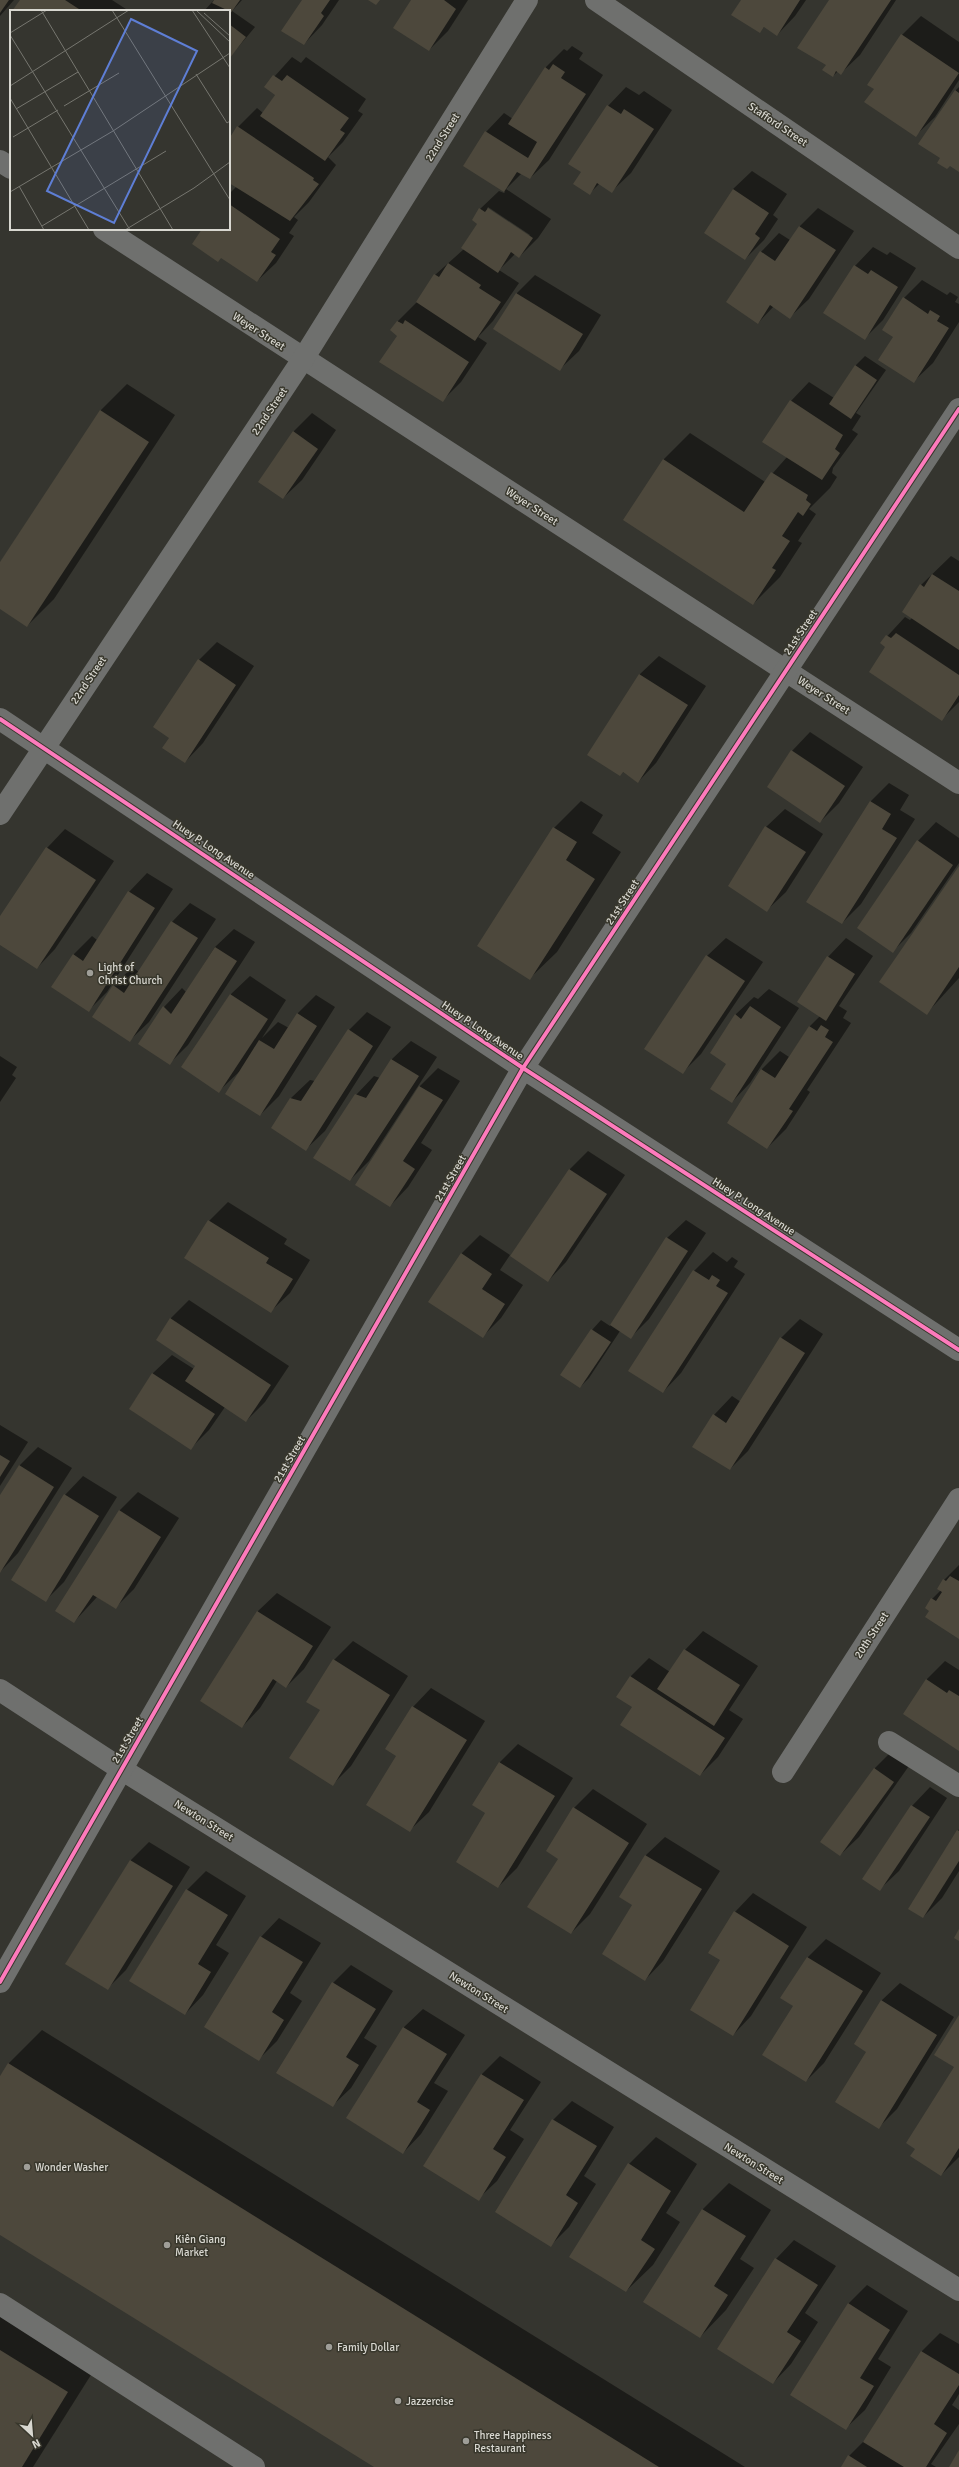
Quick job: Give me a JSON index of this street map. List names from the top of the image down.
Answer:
{
  "streets": {
    "street": [
      "Stafford Street",
      "22nd Street",
      "Weyer Street",
      "21st Street",
      "Huey P. Long Avenue",
      "20th Street",
      "Newton Street"
    ]
  },
  "crossings": [
    ["22nd Street", "Weyer Street"],
    ["22nd Street", "Huey P. Long Avenue"],
    ["Weyer Street", "21st Street"],
    ["21st Street", "Huey P. Long Avenue"],
    ["21st Street", "Newton Street"]
  ],
  "places": [
    "Light of Christ Church",
    "Wonder Washer",
    "Kiên Giang Market",
    "Family Dollar",
    "Jazzercise",
    "Three Happiness Restaurant"
  ],
  "north": "bottom right"
}
